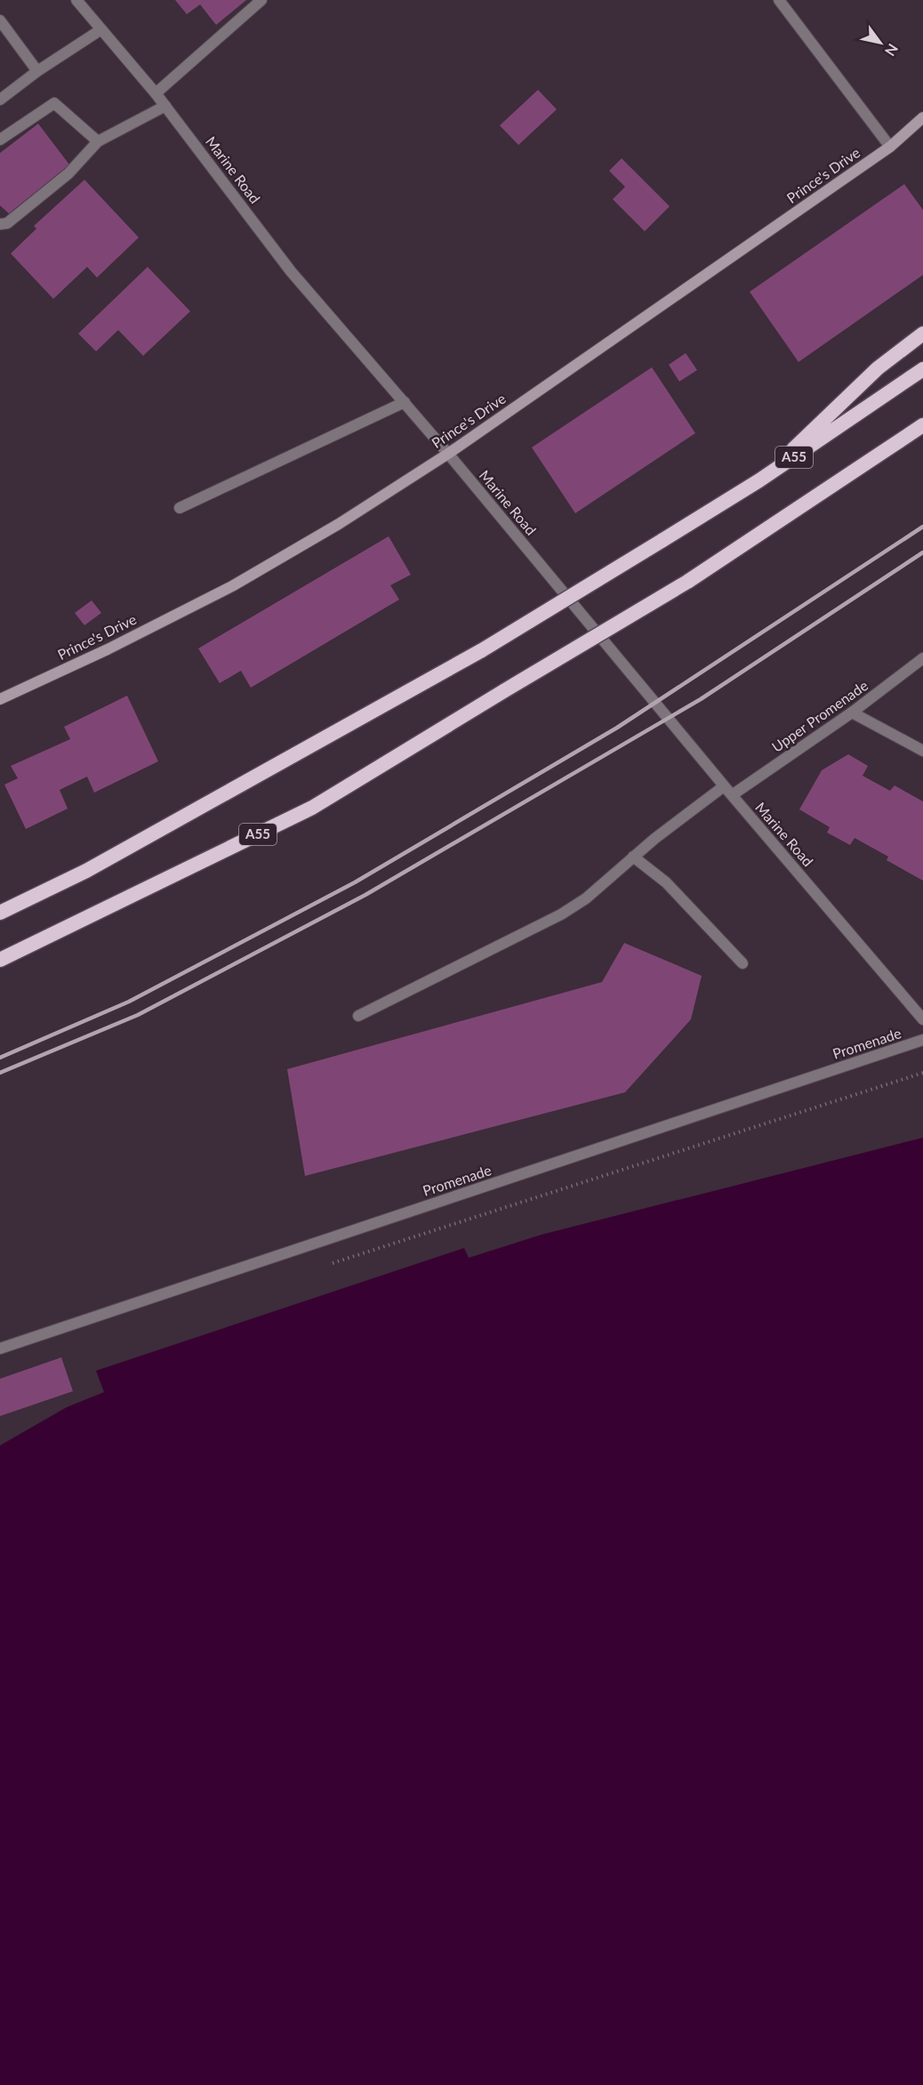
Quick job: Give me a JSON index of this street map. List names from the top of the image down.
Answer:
{
  "streets": {
    "highway": ["A55"],
    "main road": ["Prince's Drive"],
    "street": ["Marine Road", "Upper Promenade", "Promenade"]
  },
  "crossings": [
    ["Marine Road", "Prince's Drive"],
    ["Marine Road", "Upper Promenade"]
  ],
  "north": "bottom right"
}
